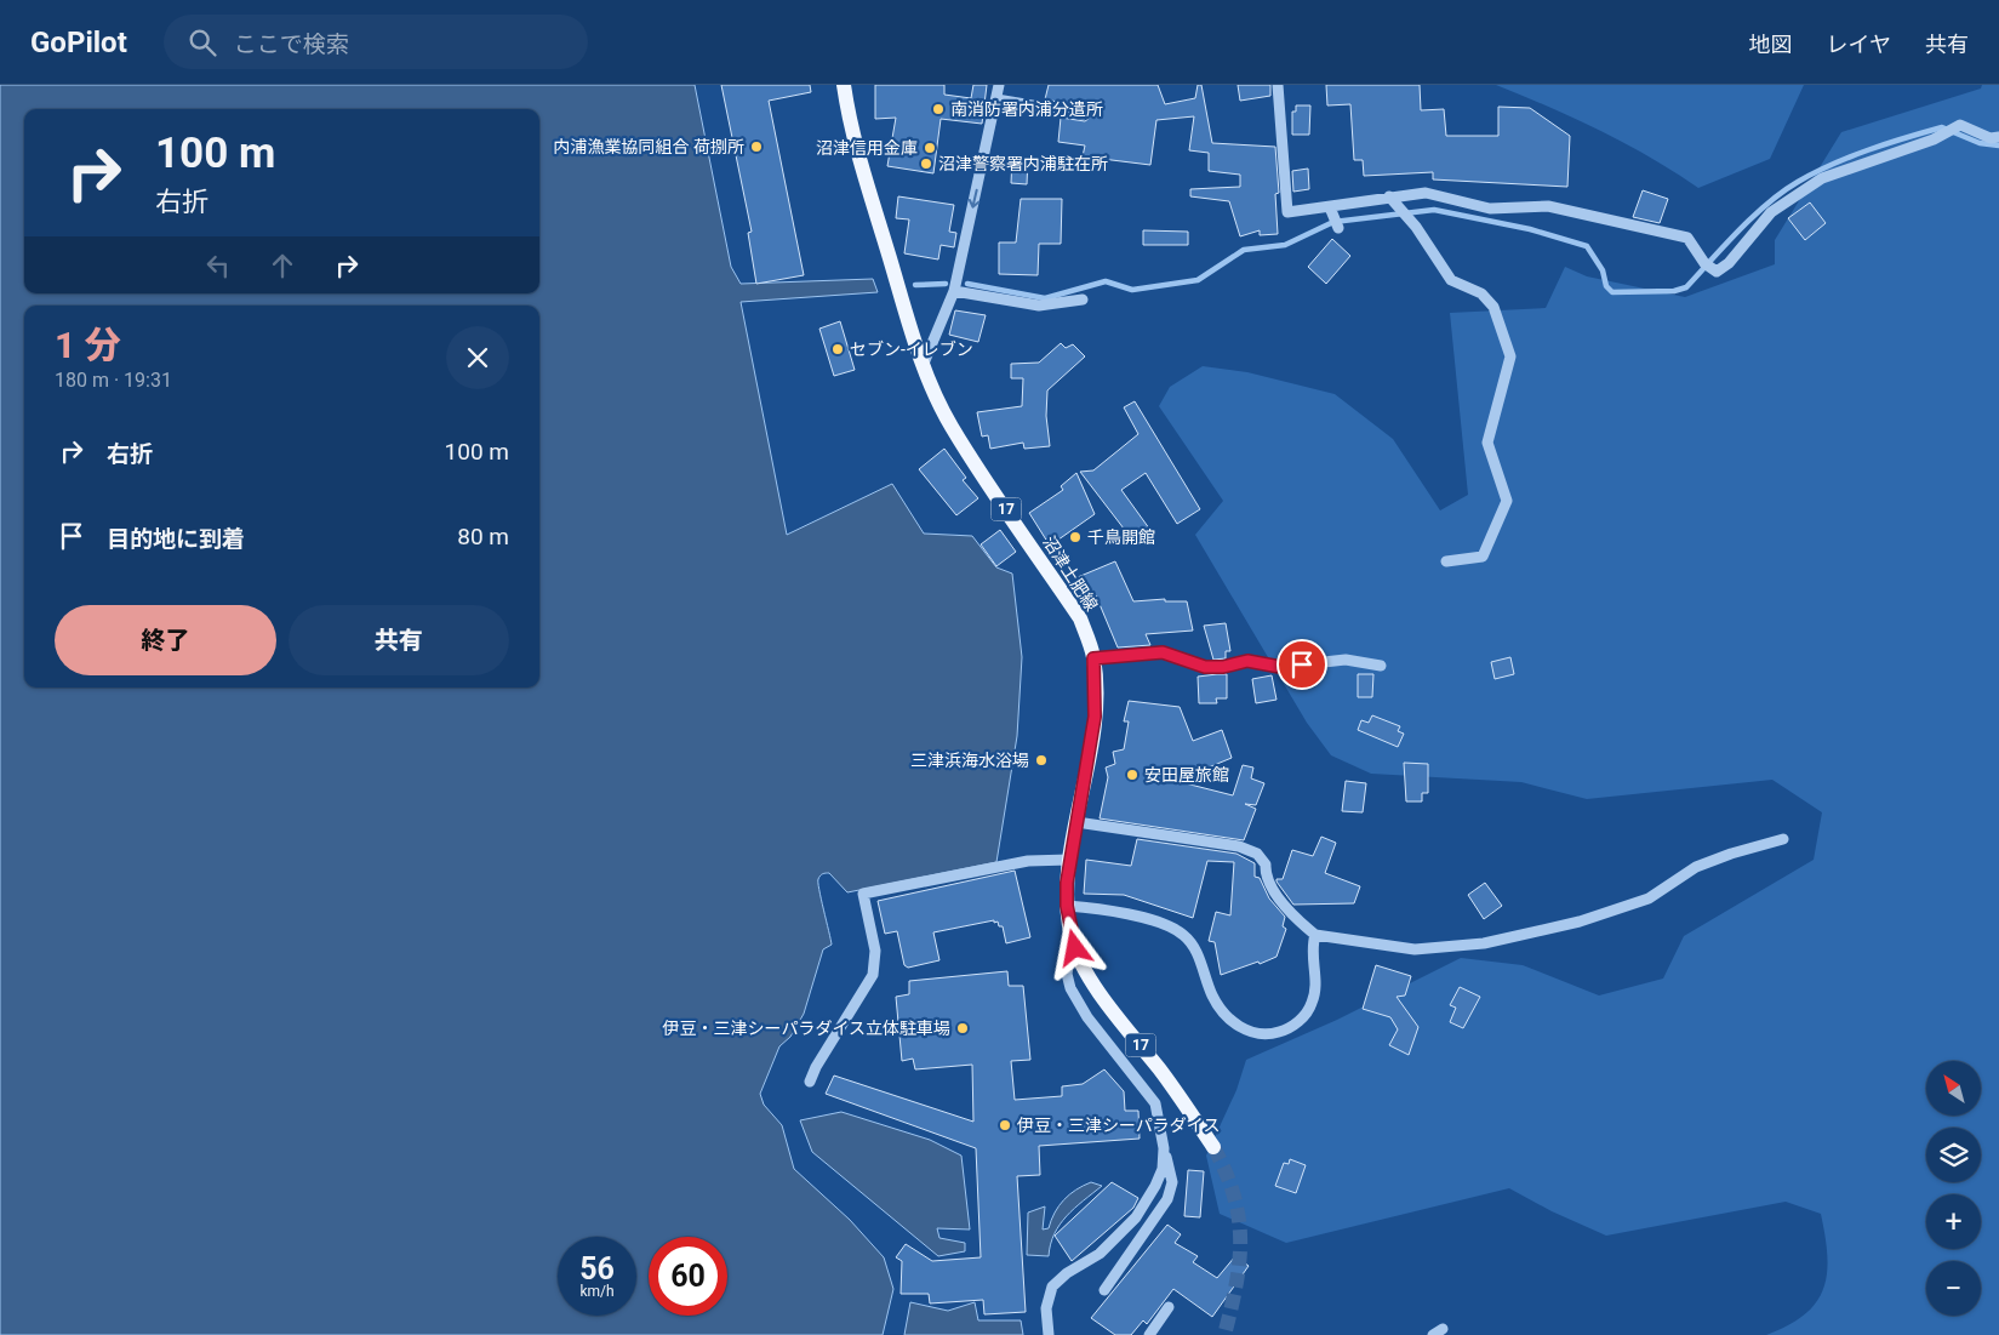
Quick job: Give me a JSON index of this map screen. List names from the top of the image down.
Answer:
{
  "streets": {
    "main road": ["17", "沼津土肥線"]
  },
  "places": [
    "南消防署内浦分遣所",
    "内浦漁業協同組合 荷捌所",
    "沼津信用金庫",
    "沼津警察署内浦駐在所",
    "セブン-イレブン",
    "千鳥開館",
    "三津浜海水浴場",
    "安田屋旅館",
    "伊豆・三津シーパラダイス立体駐車場",
    "伊豆・三津シーパラダイス"
  ],
  "north": "top left",
  "page": {
    "header": "GoPilot",
    "search": "ここで検索",
    "nav": ["地図", "レイヤ", "共有"],
    "turn": ["100 m", "右折"],
    "heading": ["1 分", "180 m · 19:31"],
    "list": [
      {
        "name": "右折",
        "value": "100 m"
      },
      {
        "name": "目的地に到着",
        "value": "80 m"
      }
    ],
    "buttons": ["終了", "共有"],
    "map_buttons": ["+", "−"],
    "speed": "56 km/h",
    "limit": "60"
  }
}
